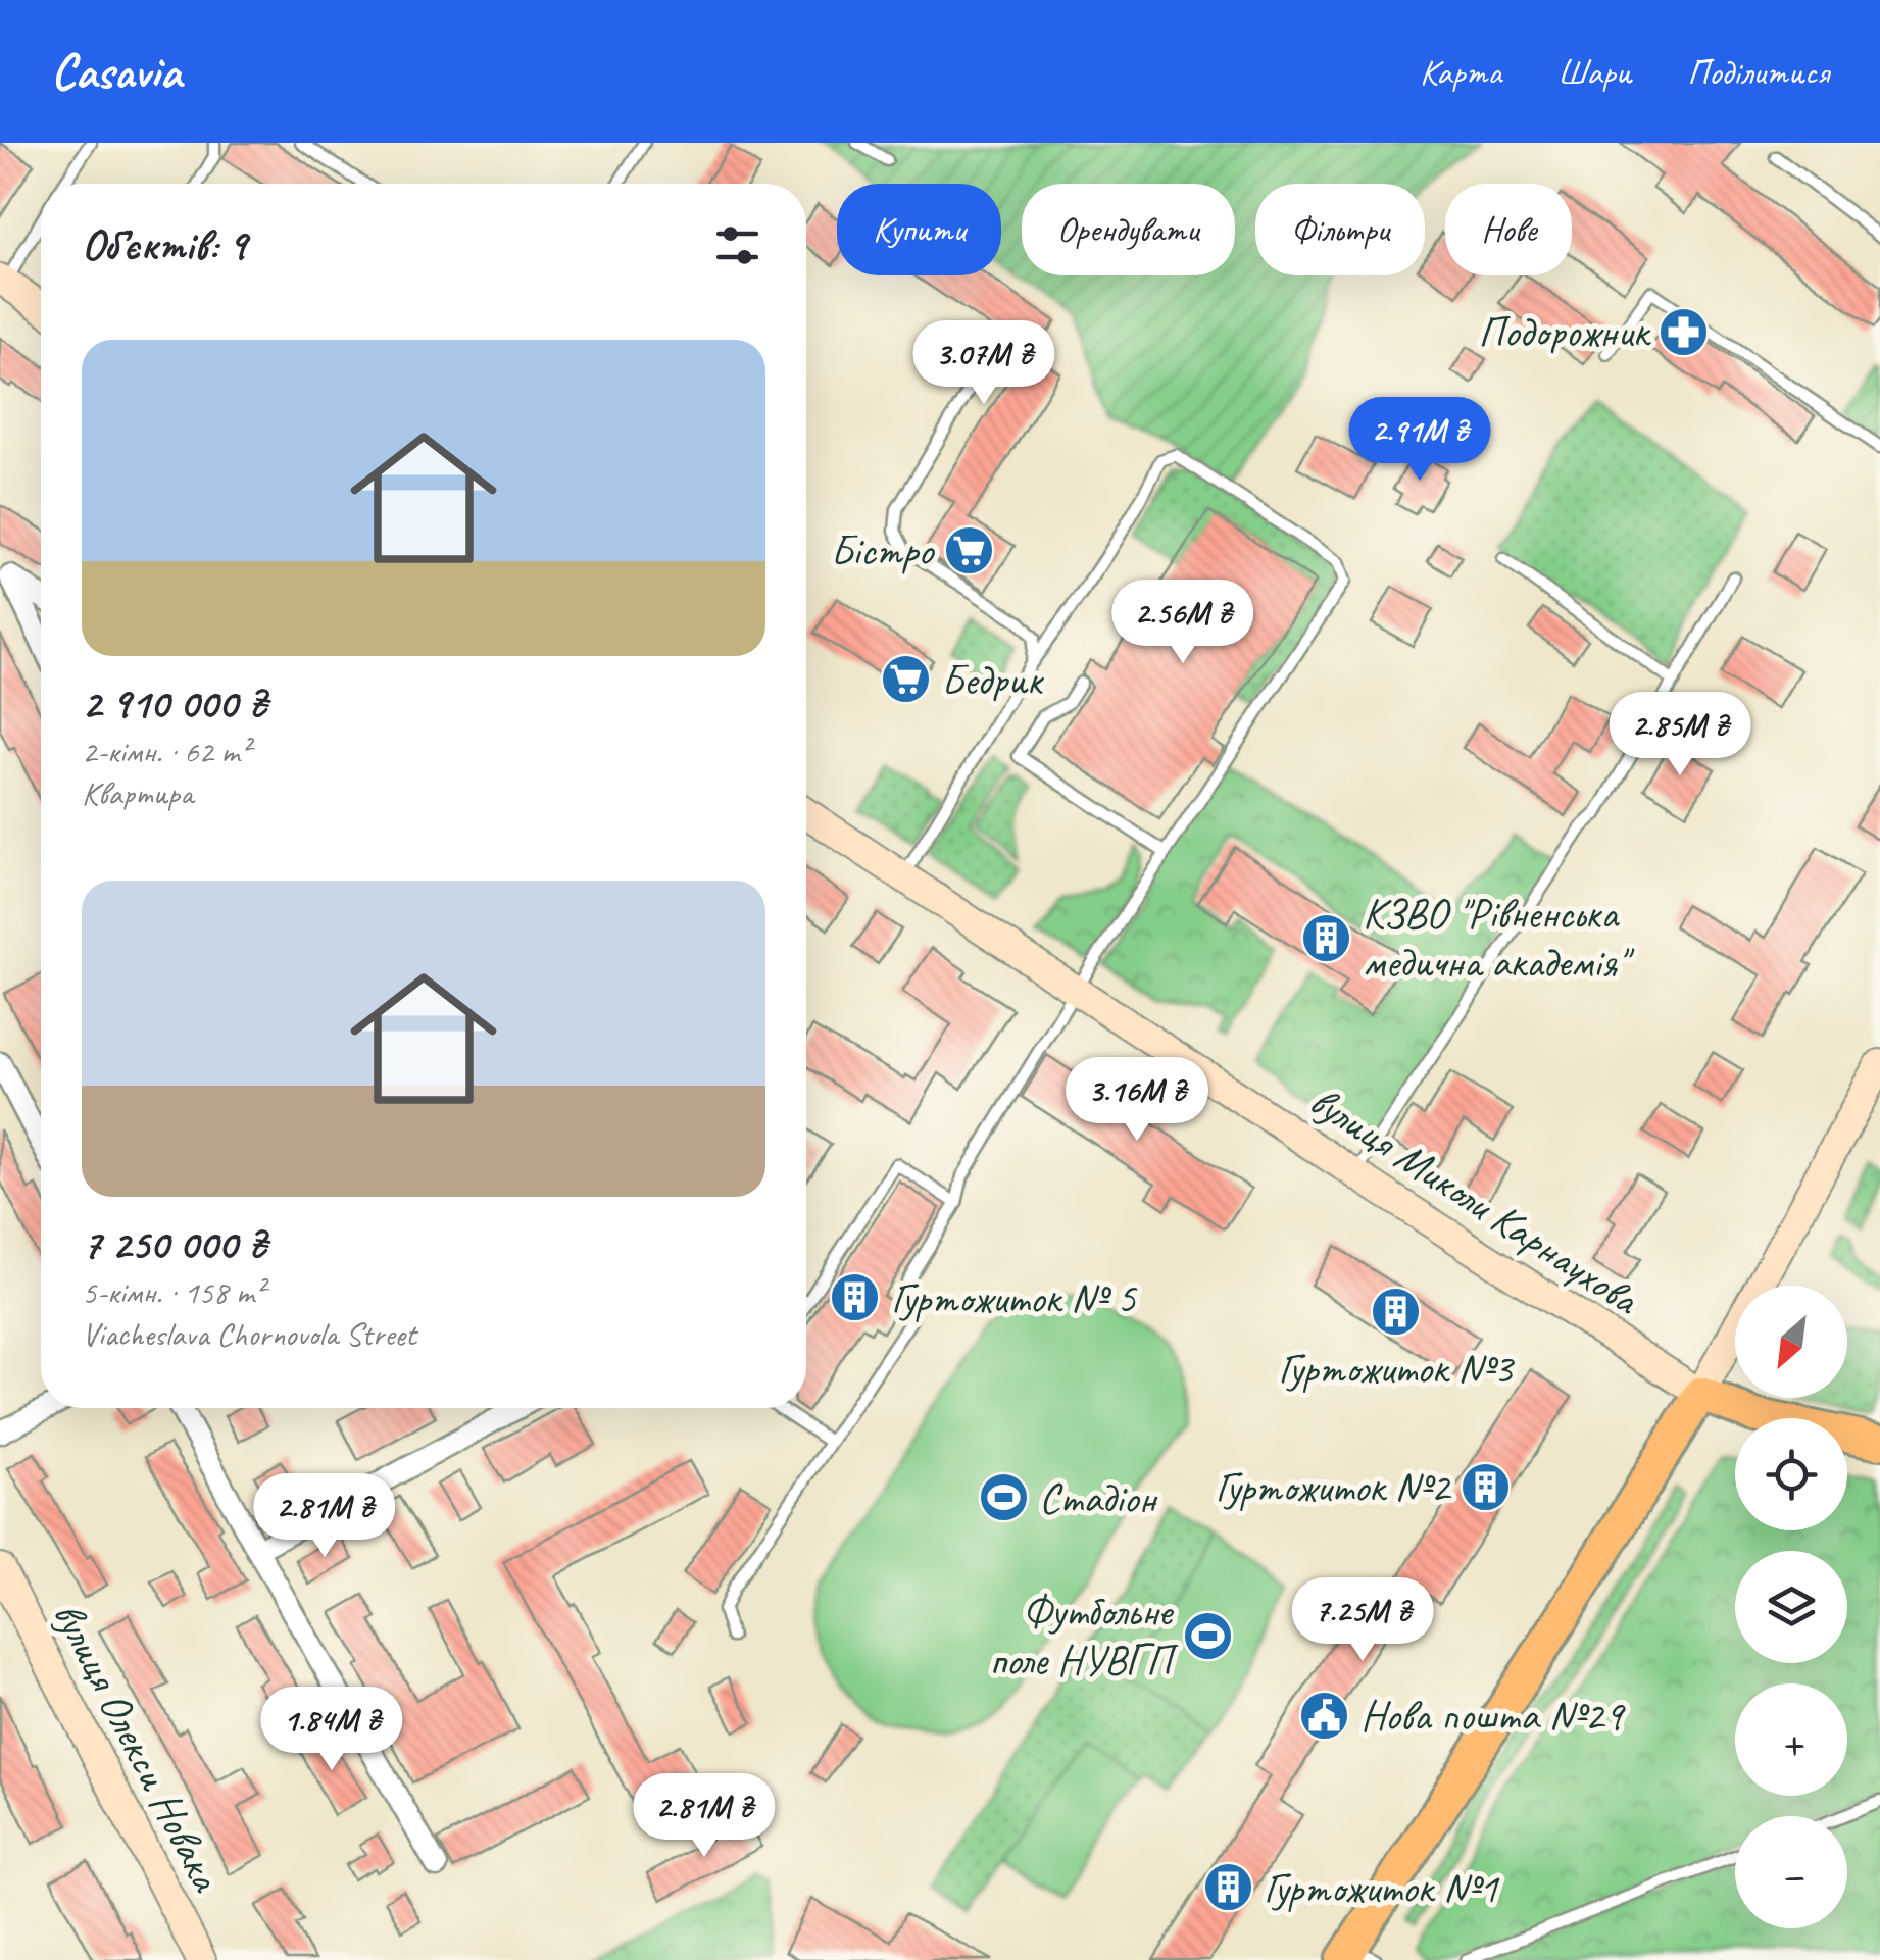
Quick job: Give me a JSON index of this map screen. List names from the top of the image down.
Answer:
{
  "streets": {
    "main road": ["вулиця Миколи Карнаухова", "вулиця Олекси Новака"]
  },
  "places": {
    "pharmacy": ["Подорожник"],
    "supermarket": ["Бістро", "Бедрик"],
    "building": [
      "КЗВО \"Рівненська медична академія\"",
      "Гуртожиток № 5",
      "Гуртожиток №3",
      "Гуртожиток №2",
      "Гуртожиток №1"
    ],
    "sports": ["Стадіон", "Футбольне поле НУВГП"],
    "public building": ["Нова пошта №29"]
  },
  "north": "bottom left",
  "page": {
    "header": "Casavia",
    "nav": ["Карта", "Шари", "Поділитися"],
    "chip": [
      "Купити",
      "Орендувати",
      "Фільтри",
      "Нове"
    ],
    "heading": "Об’єктів: 9",
    "list": [
      {
        "name": "2 910 000 ₴",
        "note": "2-кімн. · 62 m² · Квартира"
      },
      {
        "name": "7 250 000 ₴",
        "note": "5-кімн. · 158 m² · Viacheslava Chornovola Street"
      }
    ],
    "price": [
      "3.07M ₴",
      "2.91M ₴",
      "2.56M ₴",
      "2.85M ₴",
      "3.16M ₴",
      "2.81M ₴",
      "7.25M ₴",
      "1.84M ₴",
      "2.81M ₴"
    ],
    "map_buttons": ["+", "−"]
  }
}
